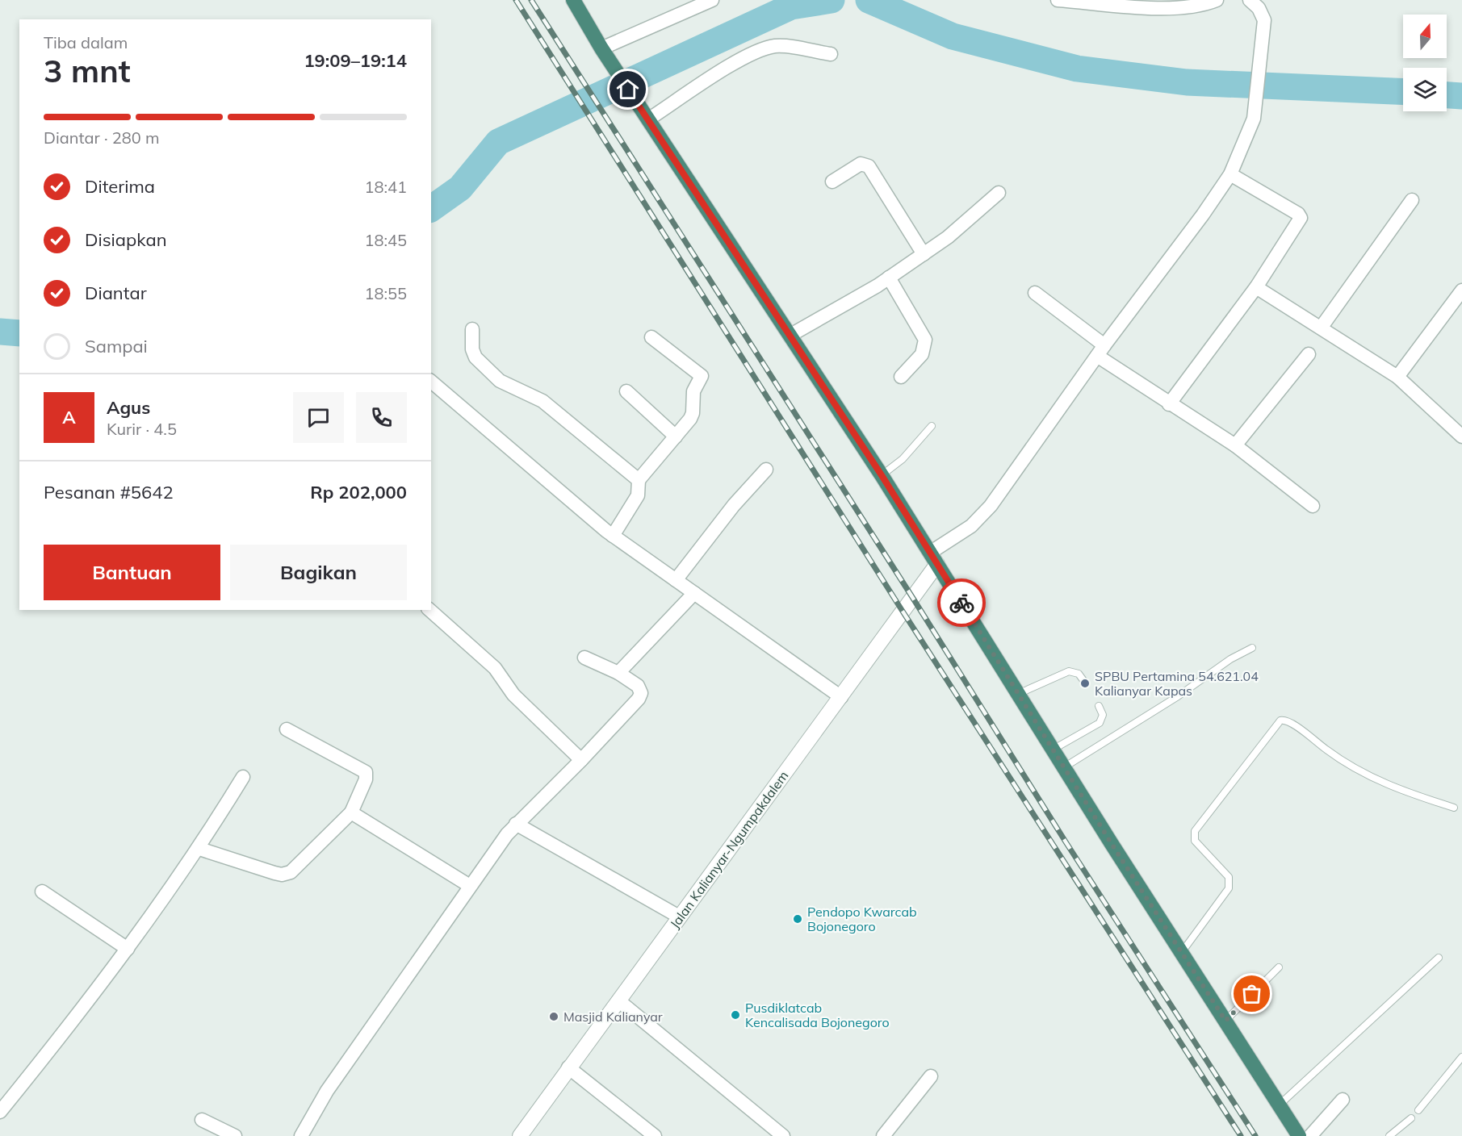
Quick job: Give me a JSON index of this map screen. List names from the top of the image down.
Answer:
{
  "streets": {
    "street": ["Jalan Kalianyar-Ngumpakdalem"]
  },
  "places": [
    "SPBU Pertamina 54.621.04 Kalianyar Kapas",
    "Pendopo Kwarcab Bojonegoro",
    "Pusdiklatcab Kencalisada Bojonegoro",
    "Masjid Kalianyar"
  ],
  "north": "top",
  "page": {
    "heading": ["3 mnt", "Tiba dalam", "19:09–19:14"],
    "panel": [
      "Agus",
      "Kurir · 4.5",
      "Pesanan #5642",
      "Rp 202,000"
    ],
    "bar": "Diantar · 280 m",
    "list": [
      ["Diterima", "18:41"],
      ["Disiapkan", "18:45"],
      ["Diantar", "18:55"],
      "Sampai"
    ],
    "round": "A",
    "buttons": ["Bantuan", "Bagikan"]
  }
}
